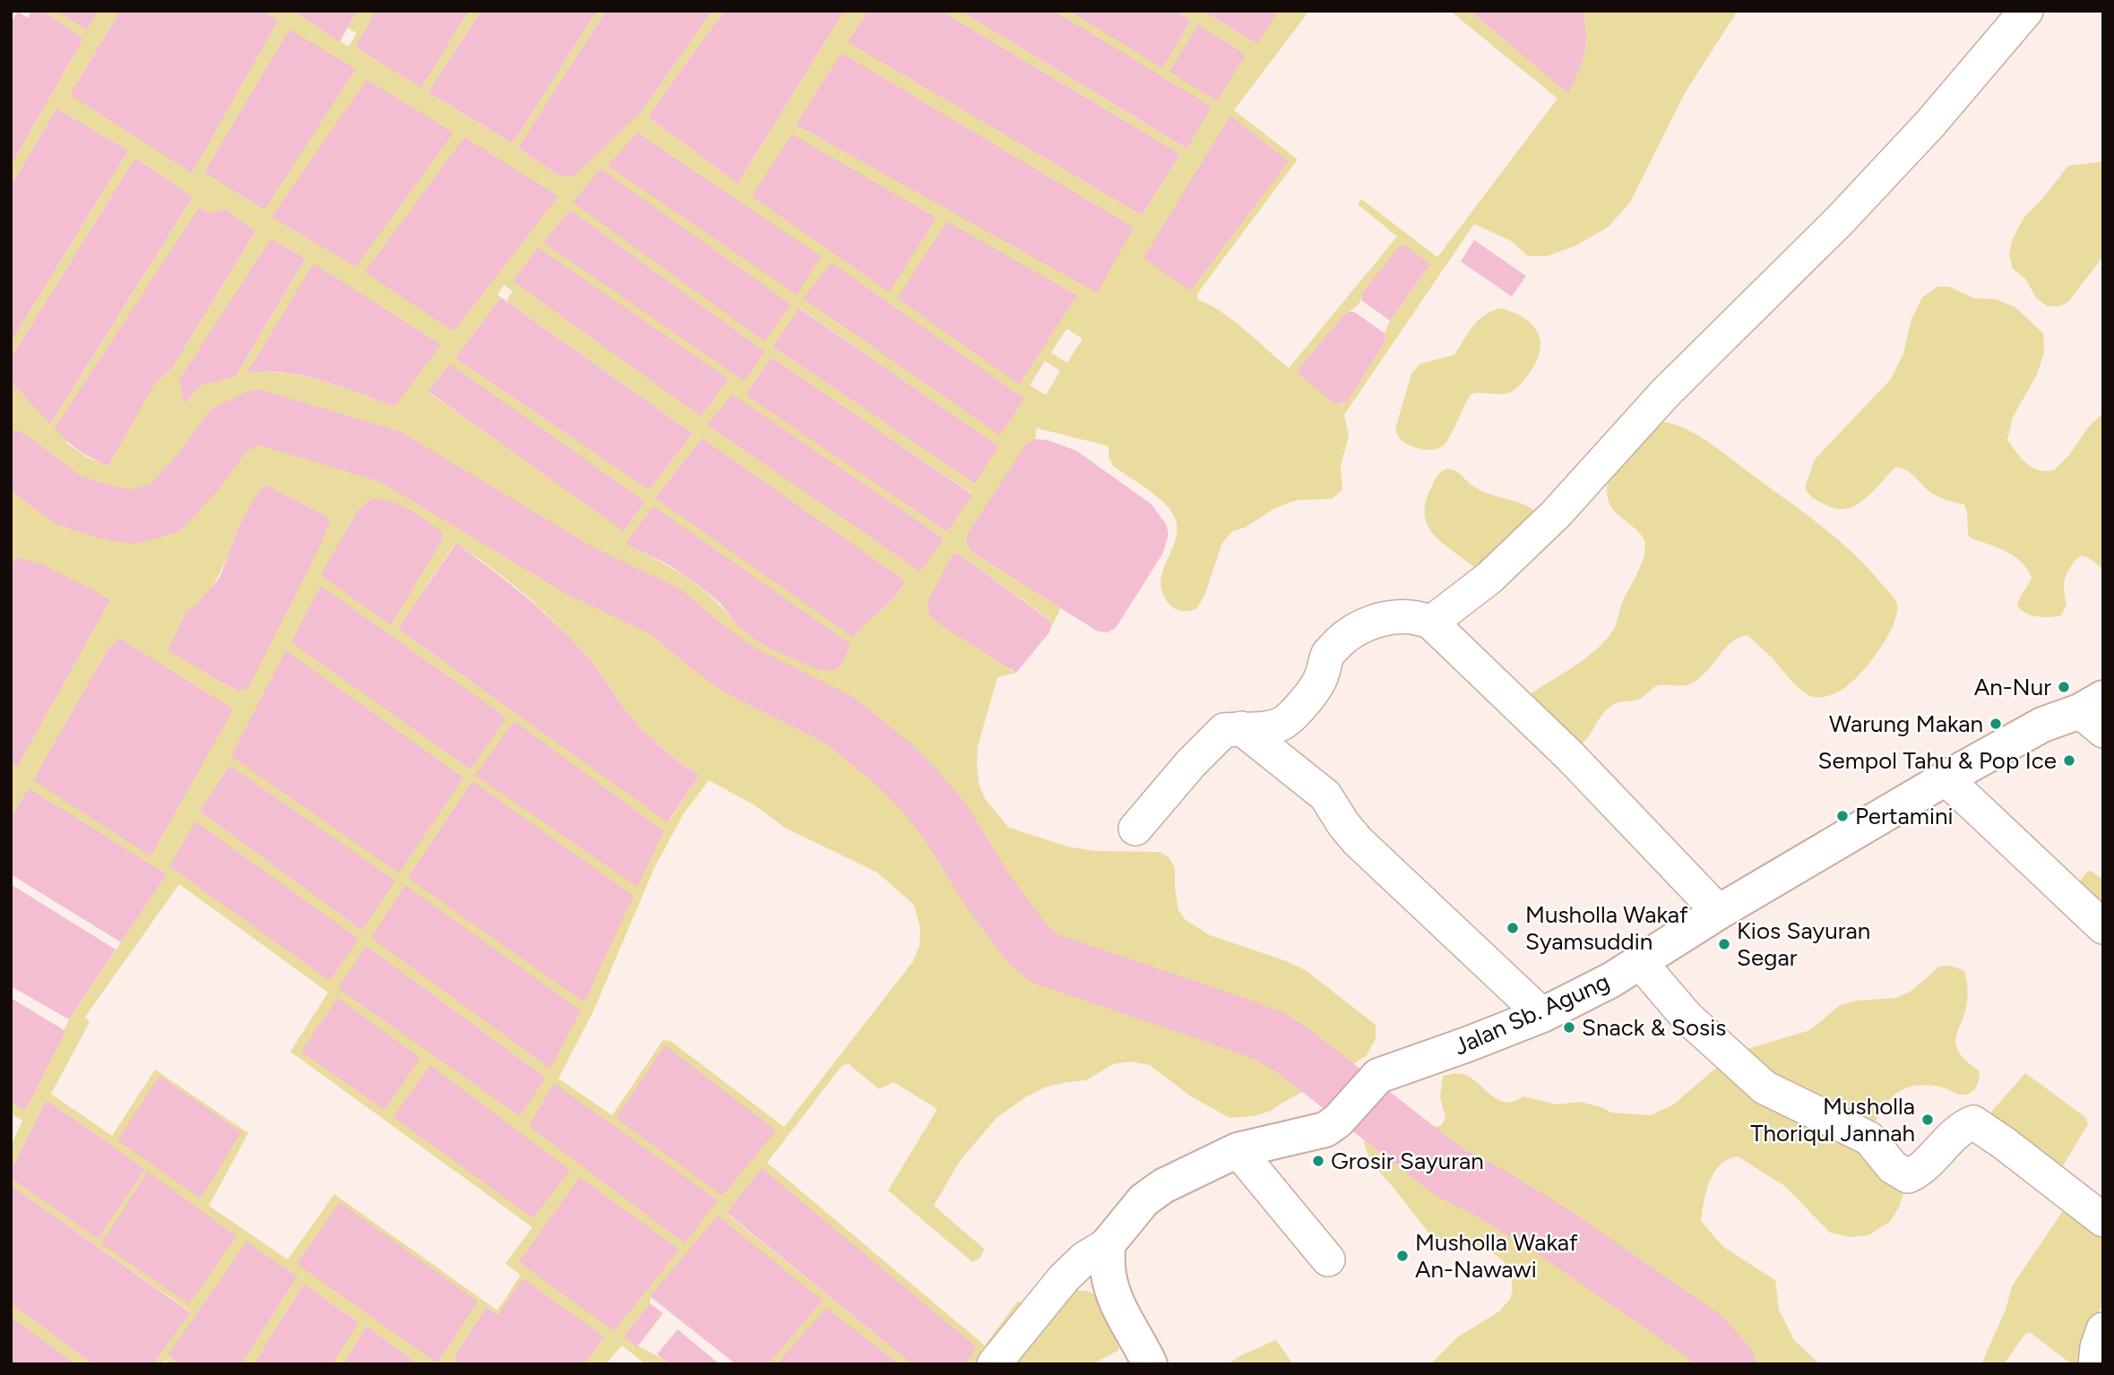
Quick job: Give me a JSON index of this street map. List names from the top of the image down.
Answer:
{
  "streets": {
    "street": ["Jalan Sb. Agung"]
  },
  "places": [
    "An-Nur",
    "Warung Makan",
    "Sempol Tahu & Pop Ice",
    "Pertamini",
    "Musholla Wakaf Syamsuddin",
    "Kios Sayuran Segar",
    "Snack & Sosis",
    "Musholla Thoriqul Jannah",
    "Grosir Sayuran",
    "Musholla Wakaf An-Nawawi"
  ]
}
